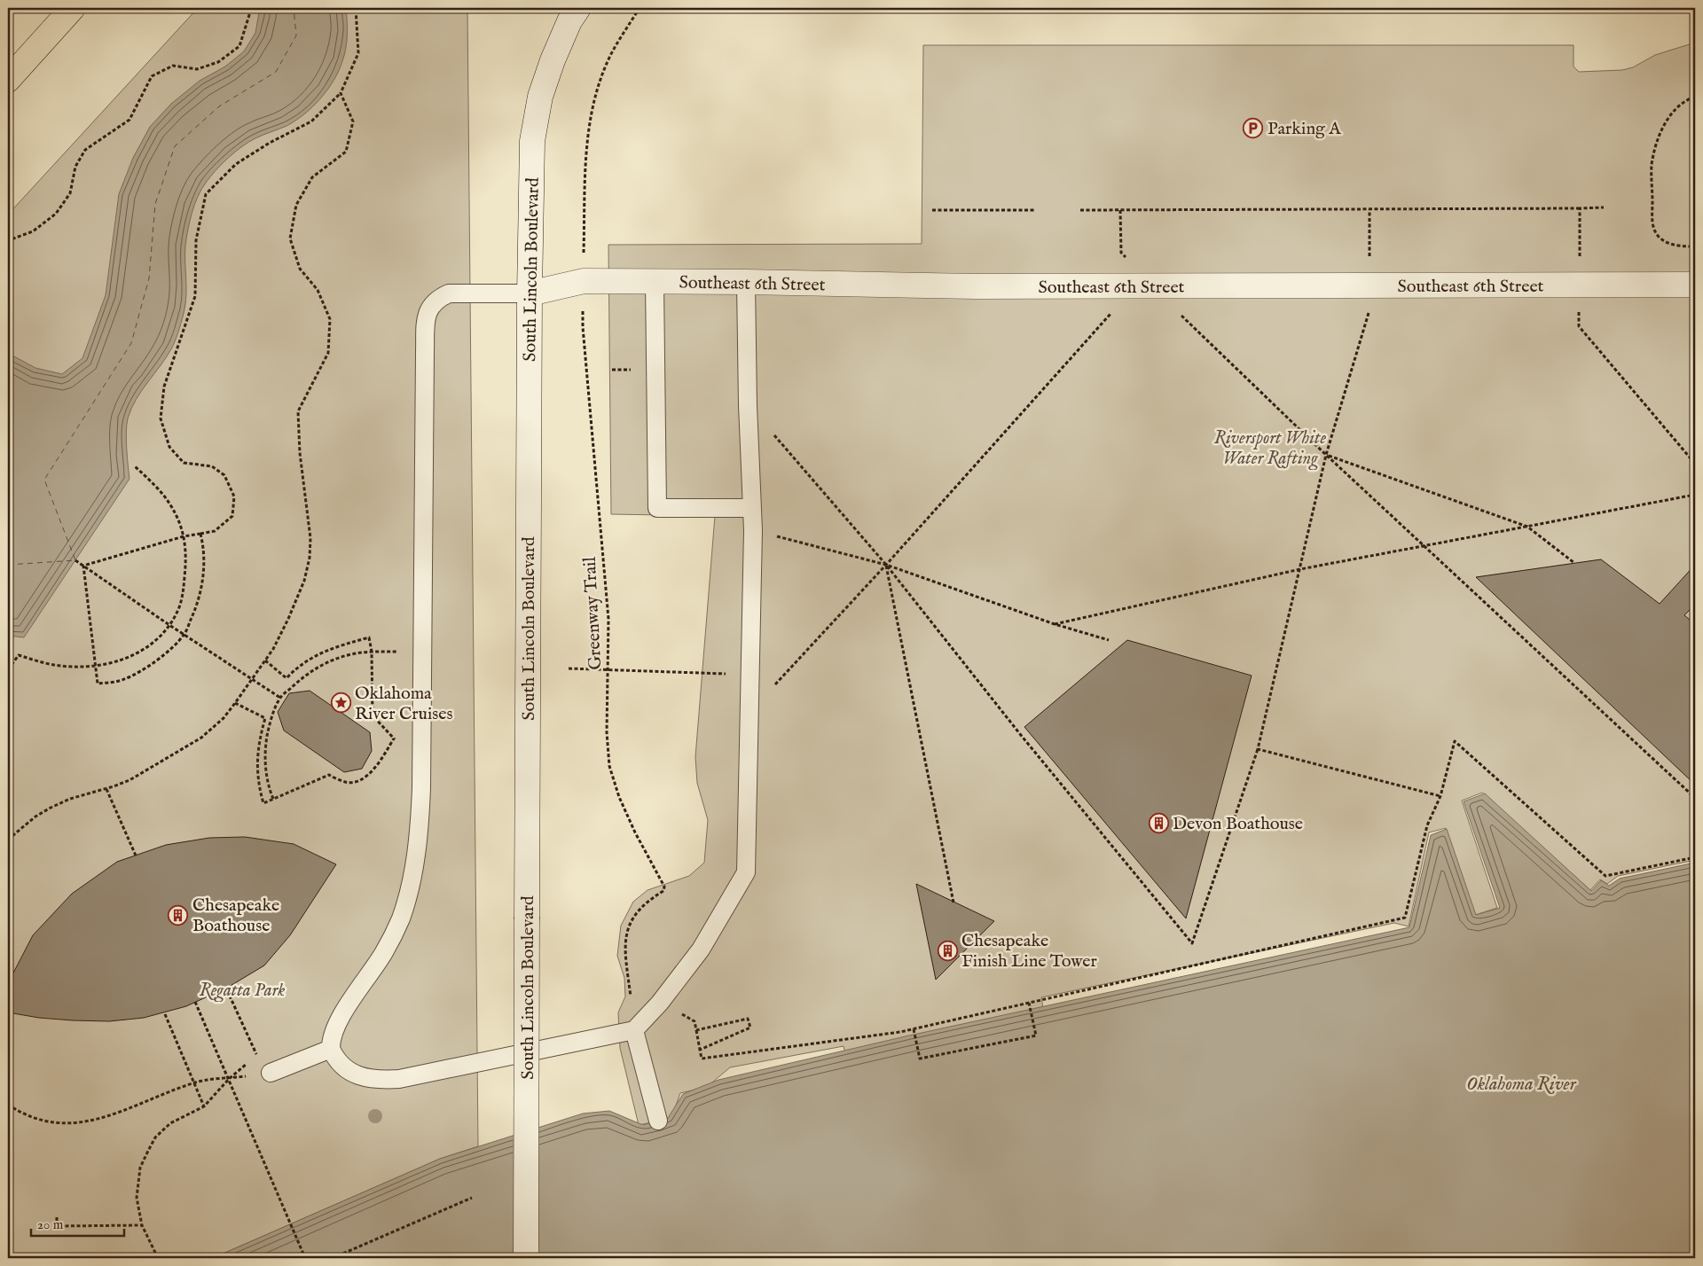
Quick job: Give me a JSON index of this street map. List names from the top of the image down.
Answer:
{
  "streets": {
    "main road": ["South Lincoln Boulevard", "Southeast 6th Street"],
    "path": ["Greenway Trail"]
  },
  "crossings": [
    ["South Lincoln Boulevard", "Southeast 6th Street"]
  ],
  "water": ["Oklahoma River"],
  "parks": ["Riversport White Water Rafting", "Regatta Park"],
  "places": {
    "parking": ["Parking A"],
    "place": ["Oklahoma River Cruises"],
    "building": ["Devon Boathouse", "Chesapeake Boathouse", "Chesapeake Finish Line Tower"]
  },
  "scale_bar": "20 m"
}
